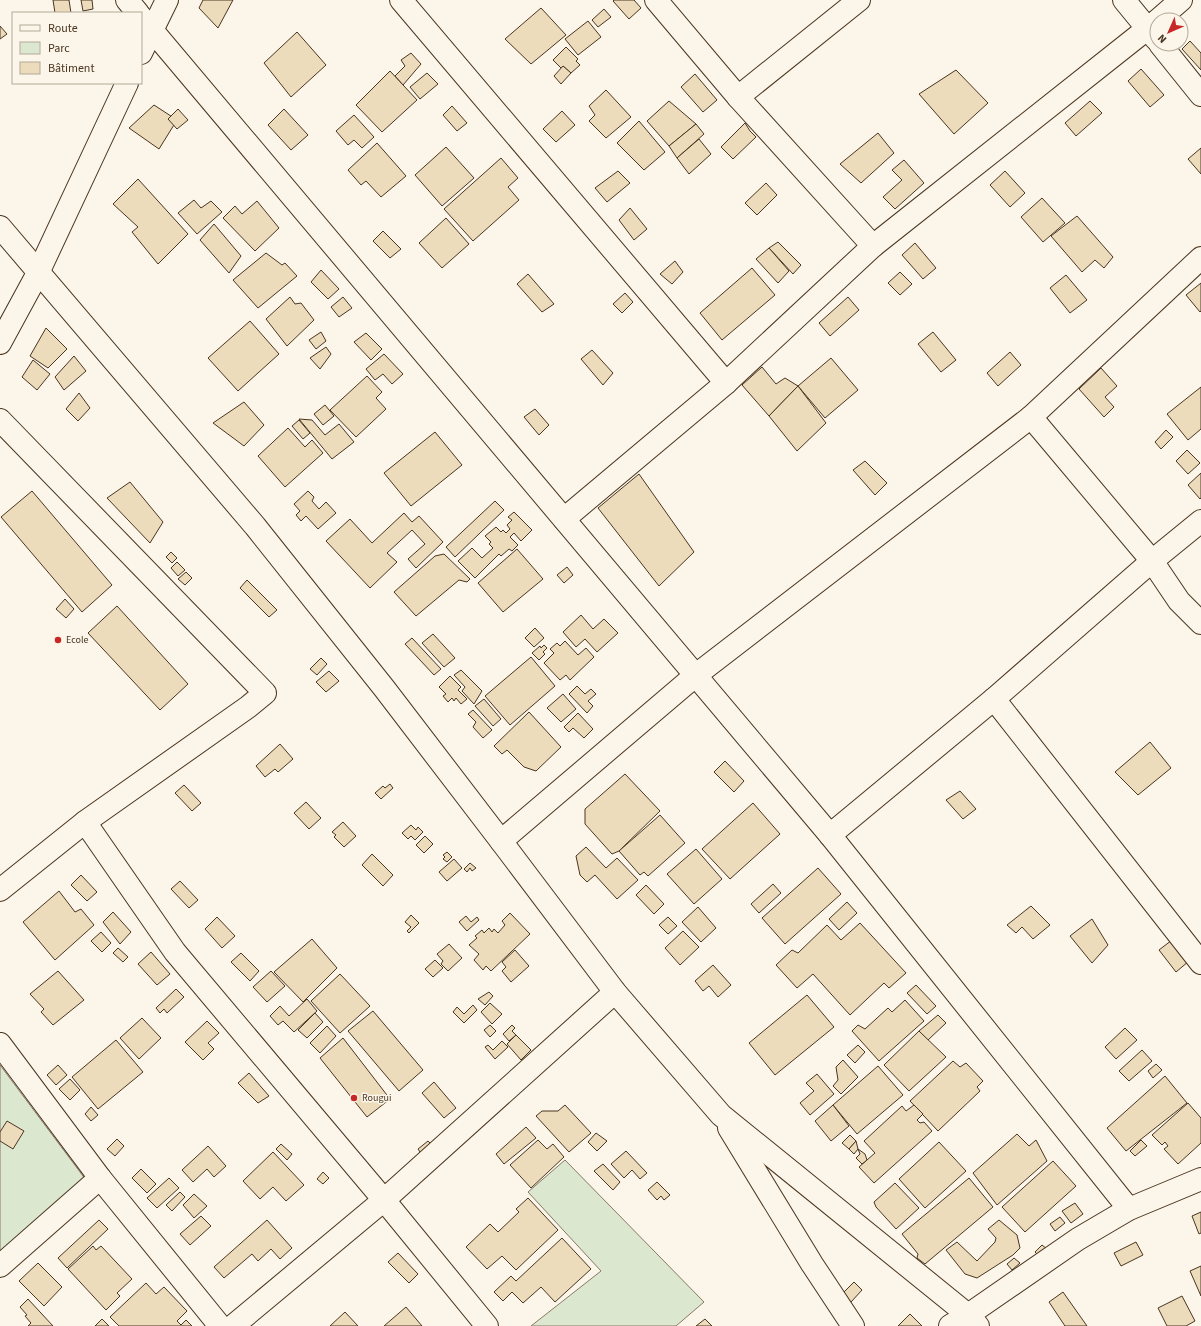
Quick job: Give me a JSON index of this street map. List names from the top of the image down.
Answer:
{
  "places": ["Ecole", "Rougui"],
  "legend": ["Route", "Parc", "Bâtiment"],
  "north": "bottom left"
}
